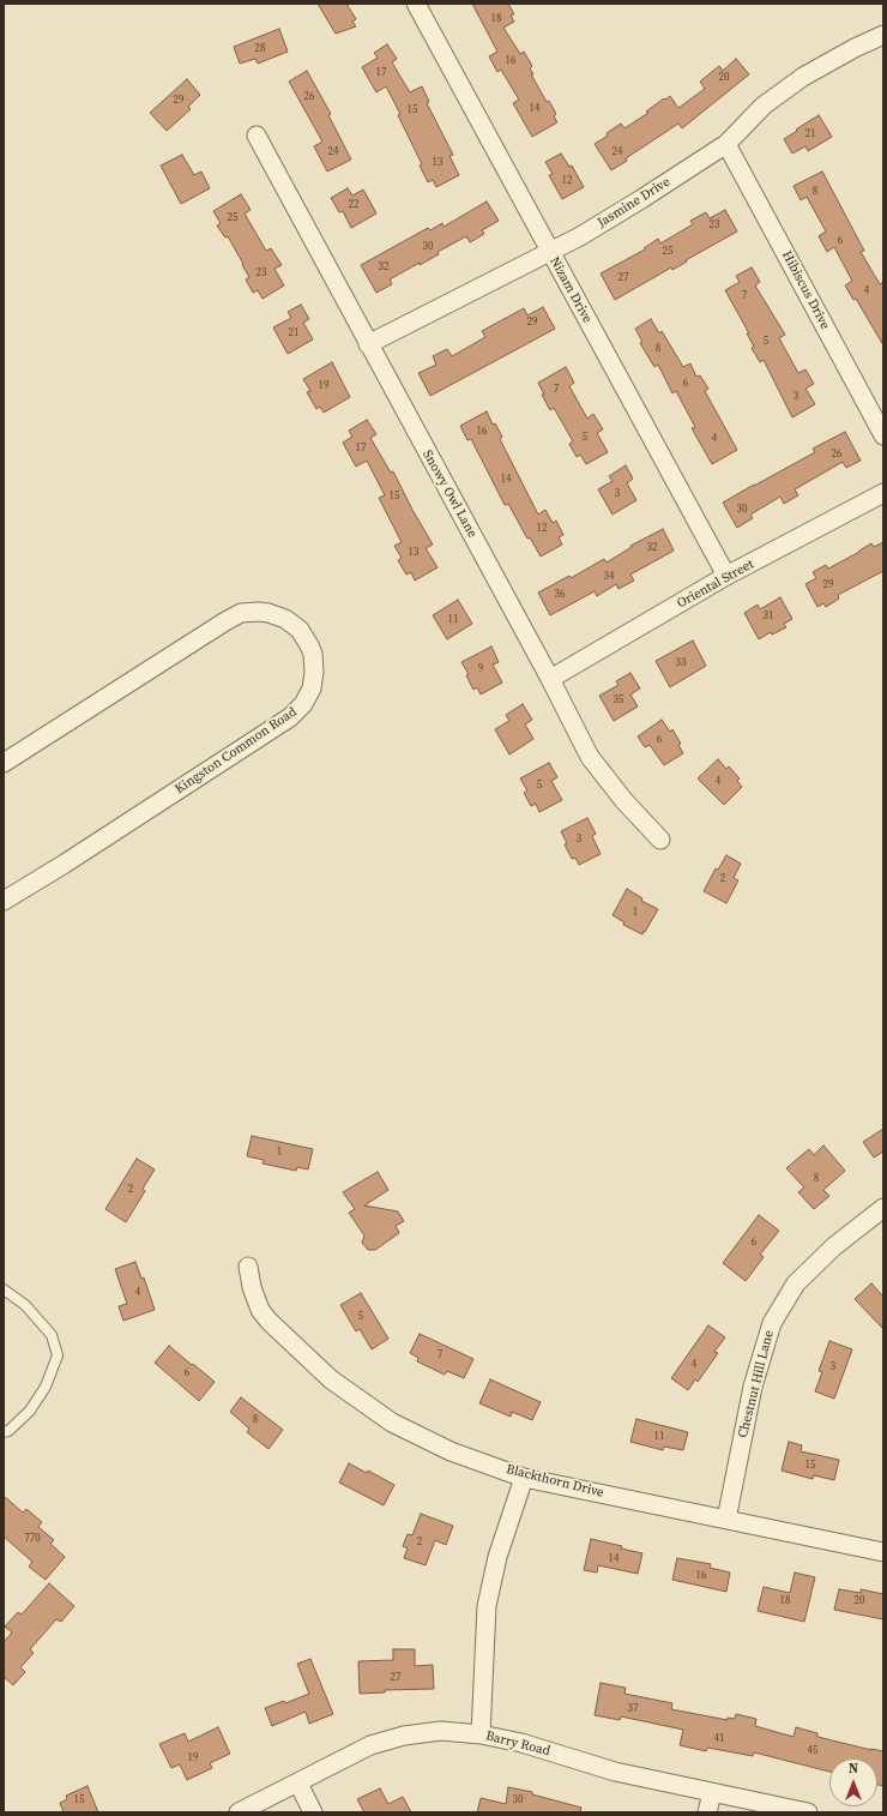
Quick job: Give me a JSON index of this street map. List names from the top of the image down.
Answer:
{
  "streets": {
    "street": [
      "Jasmine Drive",
      "Nizam Drive",
      "Hibiscus Drive",
      "Snowy Owl Lane",
      "Oriental Street",
      "Kingston Common Road",
      "Chestnut Hill Lane",
      "Blackthorn Drive",
      "Barry Road"
    ]
  },
  "crossings": [
    ["Jasmine Drive", "Nizam Drive"],
    ["Jasmine Drive", "Hibiscus Drive"],
    ["Jasmine Drive", "Snowy Owl Lane"],
    ["Nizam Drive", "Oriental Street"],
    ["Snowy Owl Lane", "Oriental Street"],
    ["Chestnut Hill Lane", "Blackthorn Drive"]
  ],
  "house_numbers": [
    "18",
    "28",
    "16",
    "17",
    "20",
    "26",
    "29",
    "14",
    "15",
    "21",
    "24",
    "24",
    "13",
    "12",
    "8",
    "22",
    "25",
    "23",
    "6",
    "30",
    "25",
    "32",
    "23",
    "27",
    "4",
    "7",
    "29",
    "21",
    "5",
    "8",
    "6",
    "19",
    "7",
    "3",
    "16",
    "5",
    "4",
    "17",
    "26",
    "14",
    "3",
    "15",
    "30",
    "12",
    "32",
    "13",
    "34",
    "29",
    "36",
    "31",
    "11",
    "33",
    "9",
    "35",
    "6",
    "4",
    "5",
    "3",
    "2",
    "1",
    "1",
    "8",
    "2",
    "6",
    "4",
    "5",
    "7",
    "4",
    "3",
    "6",
    "8",
    "11",
    "15",
    "770",
    "2",
    "14",
    "16",
    "18",
    "20",
    "27",
    "37",
    "41",
    "45",
    "19",
    "15",
    "30"
  ],
  "north": "top"
}
